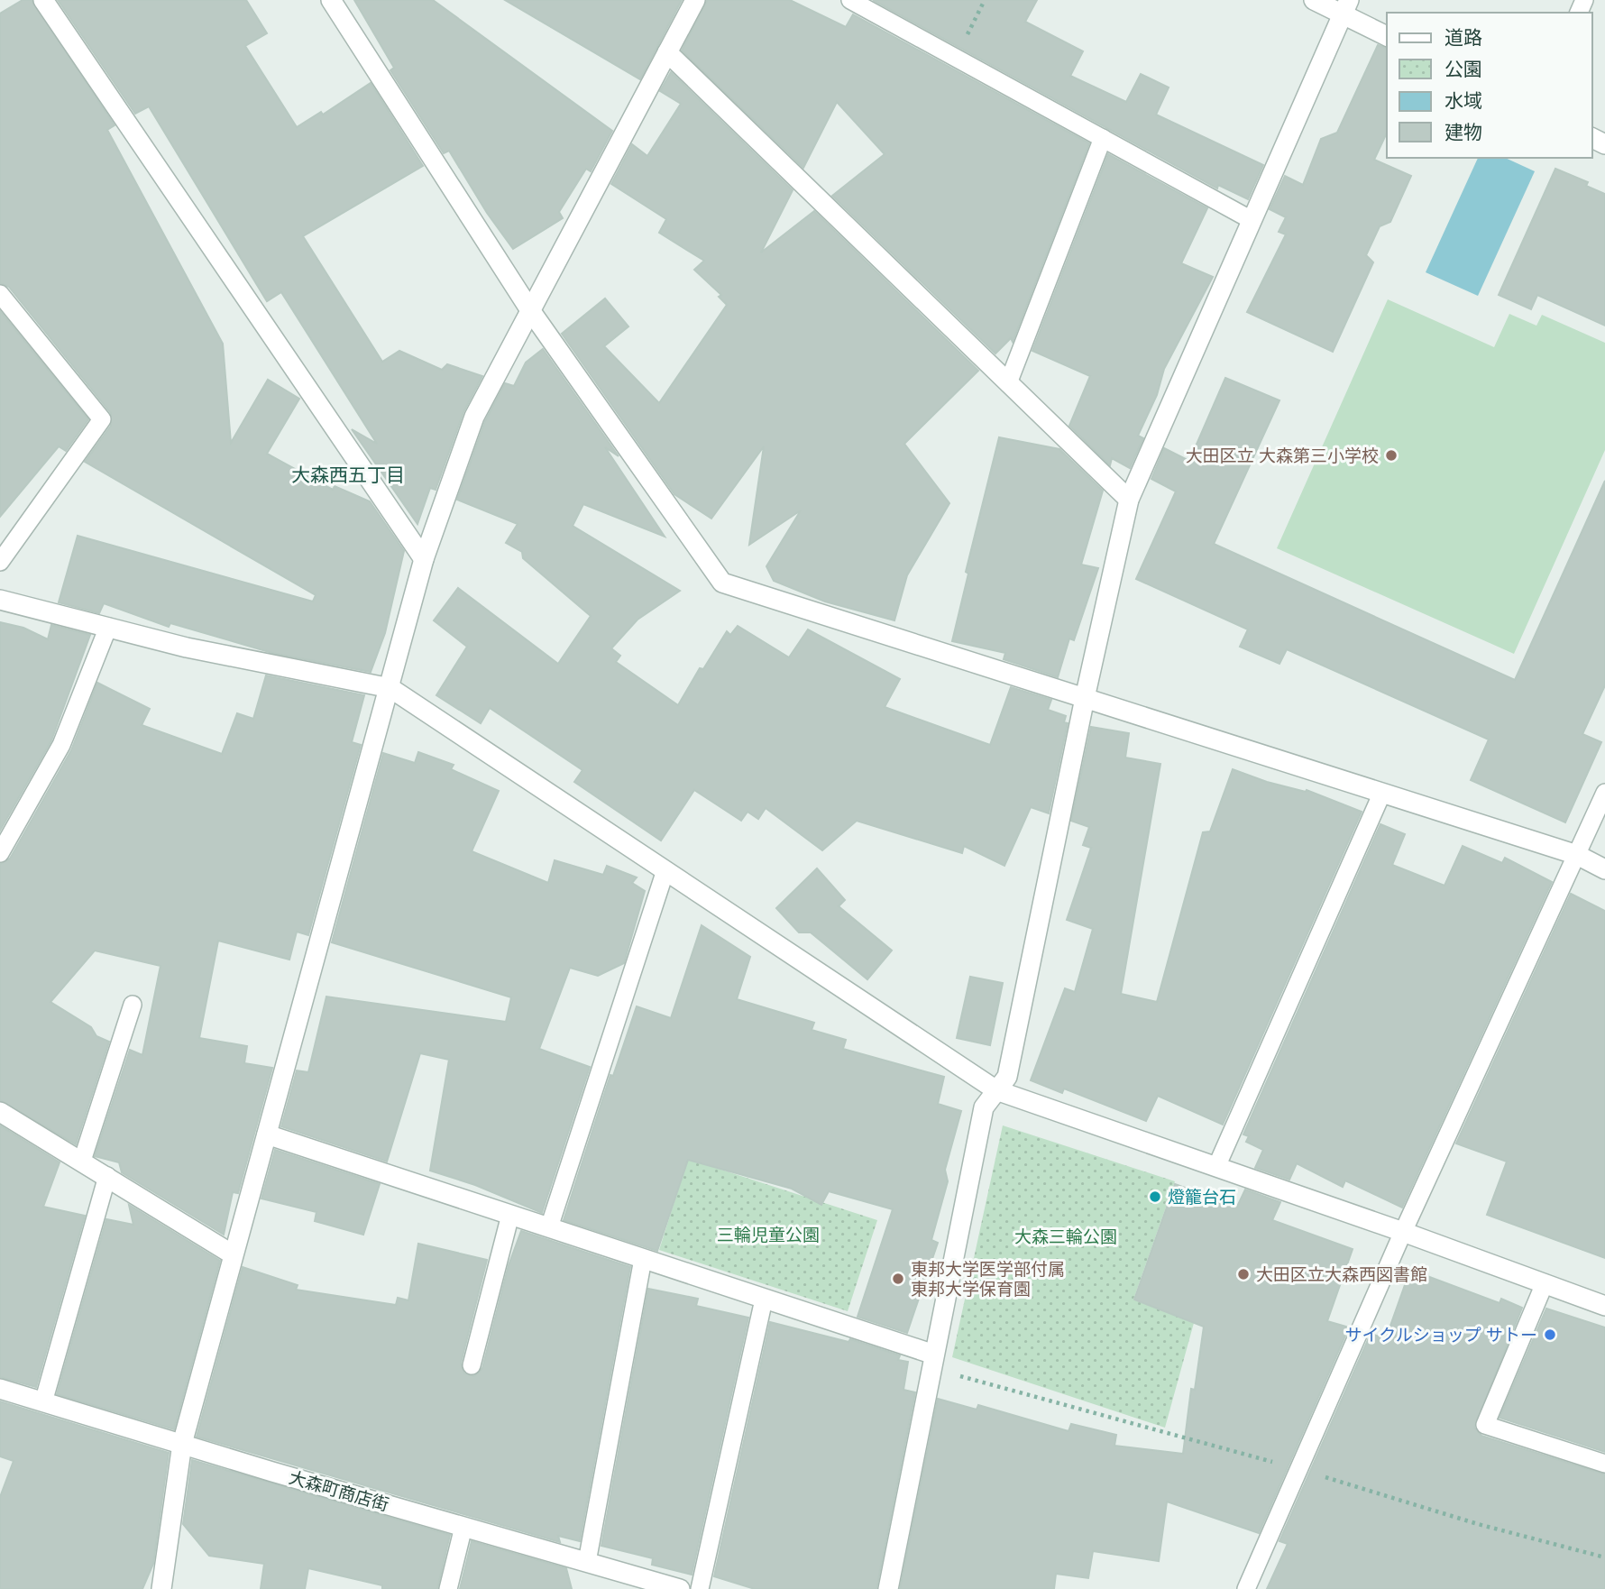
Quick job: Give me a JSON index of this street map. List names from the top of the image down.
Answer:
{
  "streets": {
    "street": ["大森町商店街"]
  },
  "districts": ["大森西五丁目"],
  "parks": ["三輪児童公園", "大森三輪公園"],
  "places": [
    "大田区立 大森第三小学校",
    "燈籠台石",
    "大田区立大森西図書館",
    "東邦大学医学部付属 東邦大学保育園",
    "サイクルショップ サトー"
  ],
  "legend": [
    "道路",
    "公園",
    "水域",
    "建物"
  ]
}
